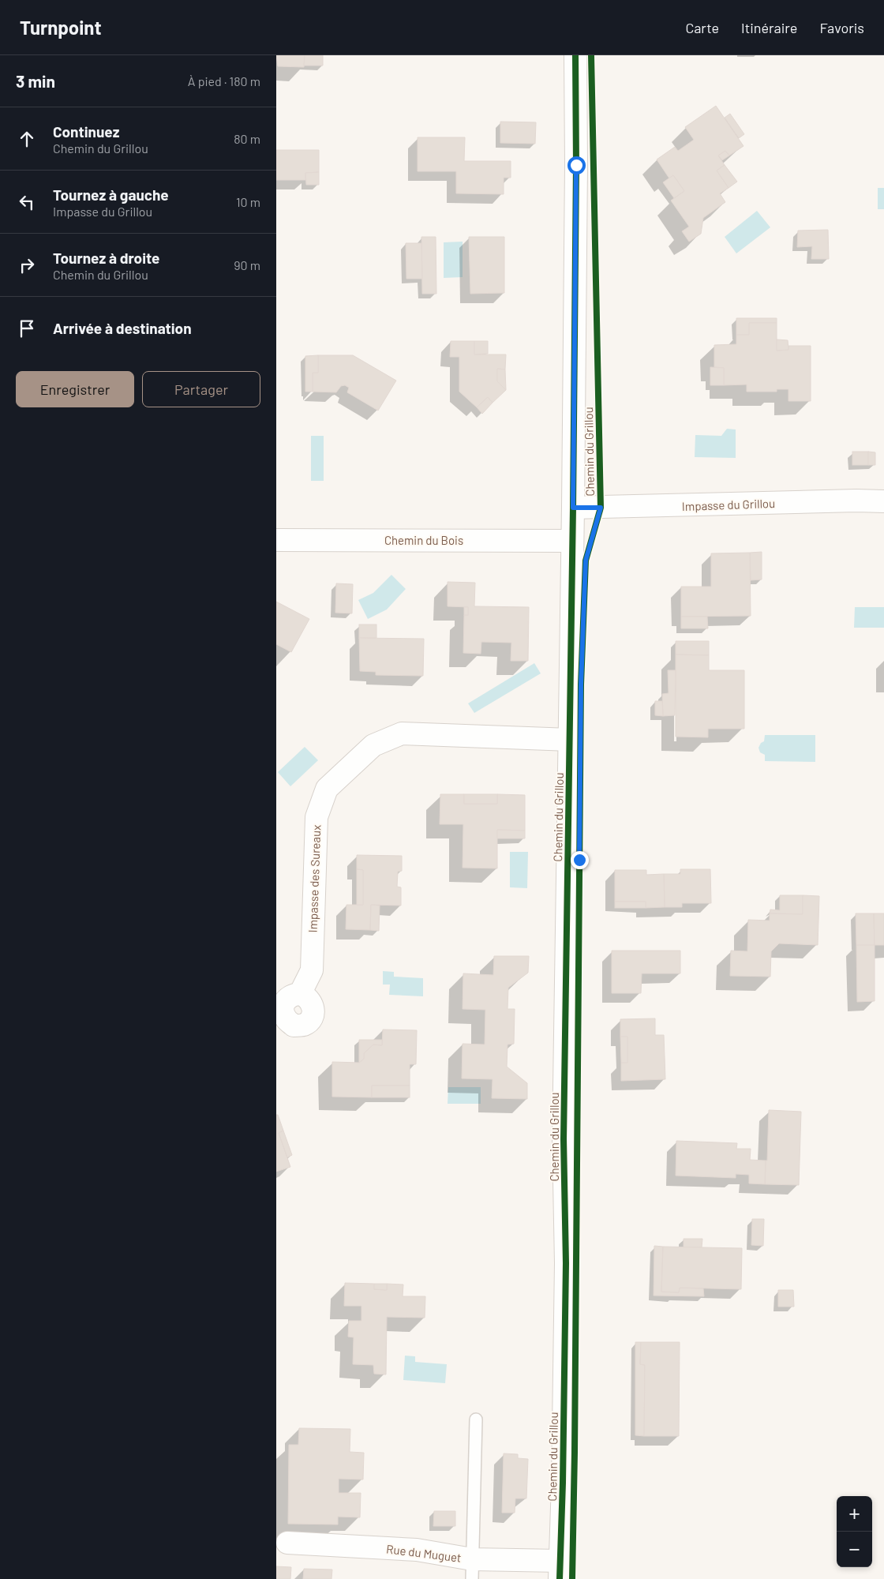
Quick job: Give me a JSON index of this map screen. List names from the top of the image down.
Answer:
{
  "streets": {
    "street": [
      "Chemin du Grillou",
      "Impasse du Grillou",
      "Chemin du Bois",
      "Impasse des Sureaux",
      "Rue du Muguet"
    ]
  },
  "crossings": [
    ["Chemin du Grillou", "Impasse du Grillou"],
    ["Chemin du Grillou", "Chemin du Bois"],
    ["Chemin du Grillou", "Impasse des Sureaux"],
    ["Chemin du Grillou", "Rue du Muguet"]
  ],
  "page": {
    "header": "Turnpoint",
    "nav": ["Carte", "Itinéraire", "Favoris"],
    "heading": ["3 min", "À pied · 180 m"],
    "list": [
      ["Continuez", "Chemin du Grillou", "80 m"],
      ["Tournez à gauche", "Impasse du Grillou", "10 m"],
      ["Tournez à droite", "Chemin du Grillou", "90 m"],
      "Arrivée à destination"
    ],
    "buttons": ["Enregistrer", "Partager"],
    "map_buttons": ["+", "−"]
  }
}
